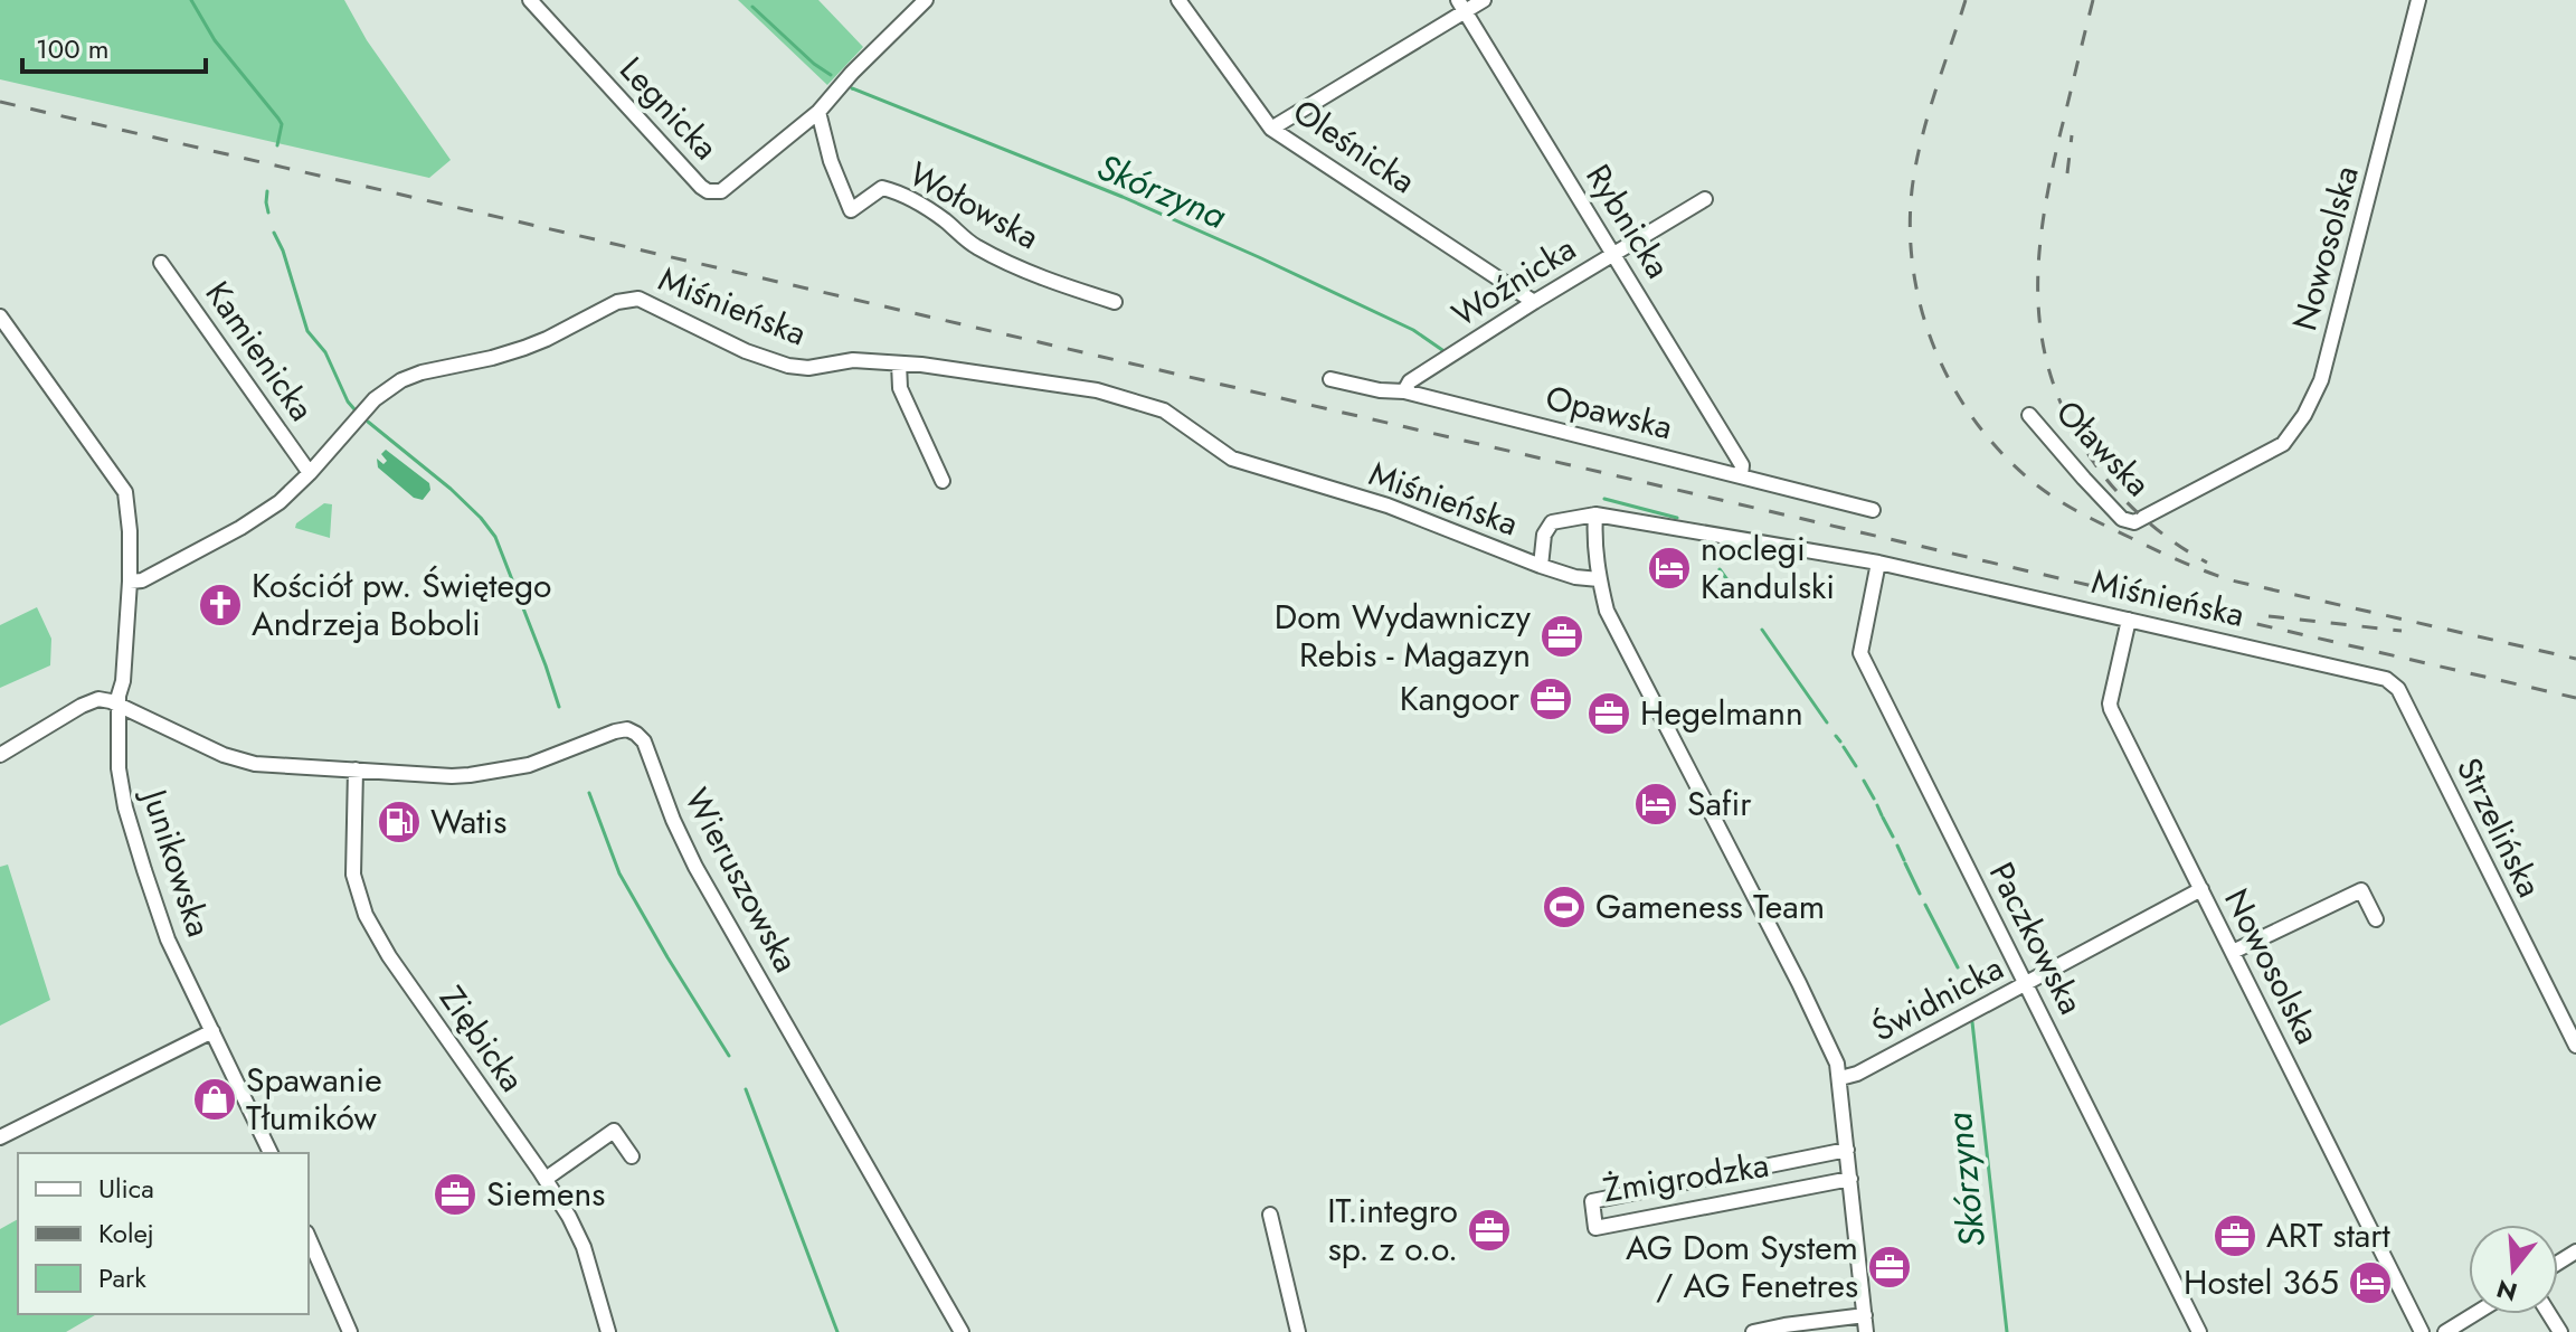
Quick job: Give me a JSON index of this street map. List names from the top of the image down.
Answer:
{
  "streets": {
    "street": [
      "Legnicka",
      "Oleśnicka",
      "Wołowska",
      "Rybnicka",
      "Nowosolska",
      "Woźnicka",
      "Miśnieńska",
      "Kamienicka",
      "Opawska",
      "Oławska",
      "Strzelińska",
      "Junikowska",
      "Wieruszowska",
      "Paczkowska",
      "Świdnicka",
      "Ziębicka",
      "Żmigrodzka"
    ]
  },
  "crossings": [
    ["Legnicka", "Wołowska"],
    ["Oleśnicka", "Woźnicka"],
    ["Rybnicka", "Woźnicka"],
    ["Rybnicka", "Opawska"],
    ["Nowosolska", "Miśnieńska"],
    ["Nowosolska", "Oławska"],
    ["Nowosolska", "Świdnicka"],
    ["Woźnicka", "Opawska"],
    ["Miśnieńska", "Kamienicka"],
    ["Miśnieńska", "Strzelińska"],
    ["Miśnieńska", "Paczkowska"],
    ["Junikowska", "Wieruszowska"],
    ["Wieruszowska", "Ziębicka"],
    ["Paczkowska", "Świdnicka"]
  ],
  "water": ["Skórzyna"],
  "places": {
    "hotel": ["noclegi Kandulski", "Safir", "Hostel 365"],
    "church": ["Kościół pw. Świętego Andrzeja Boboli"],
    "office": [
      "Dom Wydawniczy Rebis - Magazyn",
      "Kangoor",
      "Hegelmann",
      "Siemens",
      "IT.integro sp. z o.o.",
      "ART start",
      "AG Dom System / AG Fenetres"
    ],
    "fuel station": ["Watis"],
    "sports": ["Gameness Team"],
    "shop": ["Spawanie Tłumików"]
  },
  "legend": ["Ulica", "Kolej", "Park"],
  "scale_bar": "100 m",
  "north": "bottom"
}
